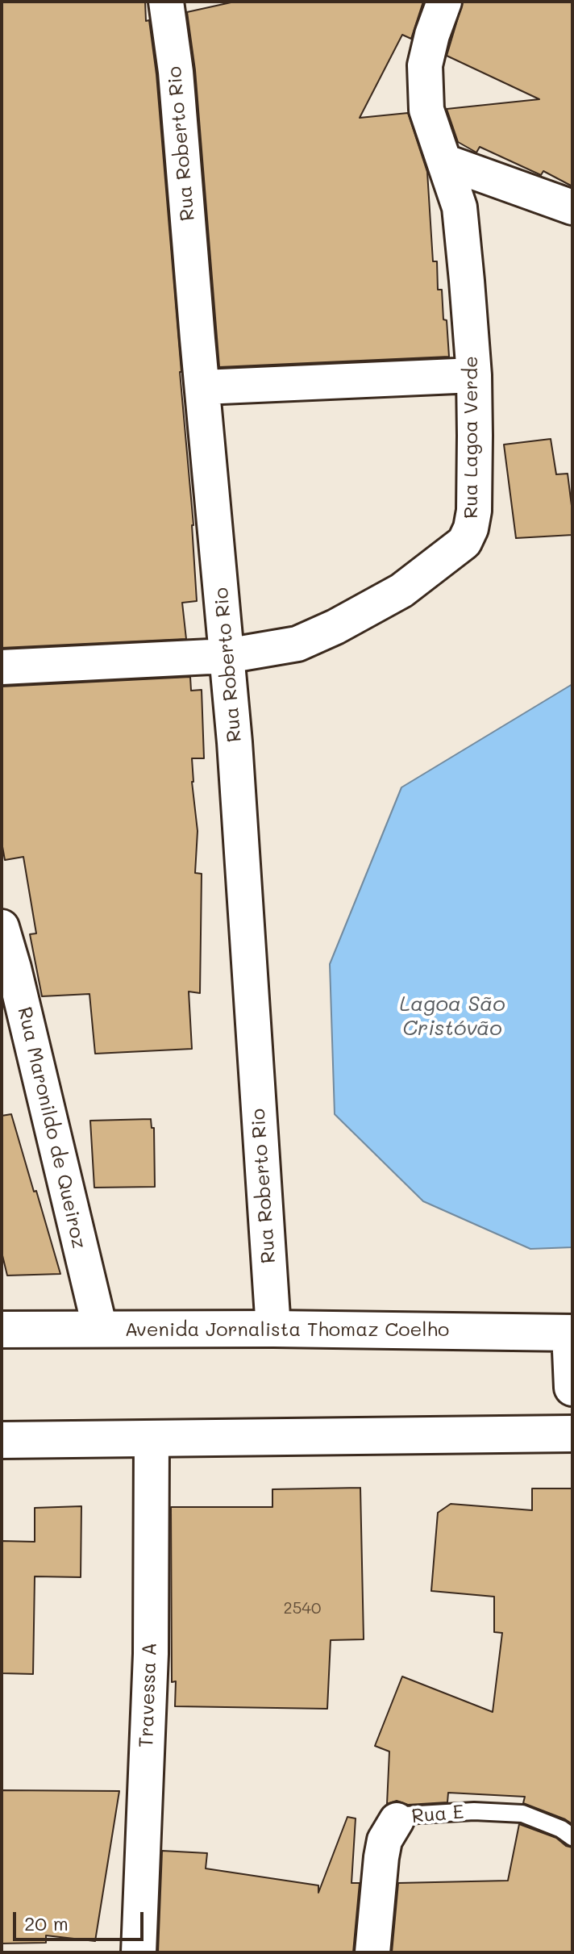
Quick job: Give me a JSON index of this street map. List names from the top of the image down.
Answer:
{
  "streets": {
    "main road": ["Avenida Jornalista Thomaz Coelho"],
    "street": [
      "Rua Roberto Rio",
      "Rua Lagoa Verde",
      "Rua Maronildo de Queiroz",
      "Travessa A",
      "Rua E"
    ]
  },
  "crossings": [
    ["Rua Roberto Rio", "Rua Lagoa Verde"],
    ["Rua Roberto Rio", "Avenida Jornalista Thomaz Coelho"],
    ["Rua Maronildo de Queiroz", "Avenida Jornalista Thomaz Coelho"]
  ],
  "water": ["Lagoa São Cristóvão"],
  "house_numbers": ["2540"],
  "scale_bar": "20 m"
}
